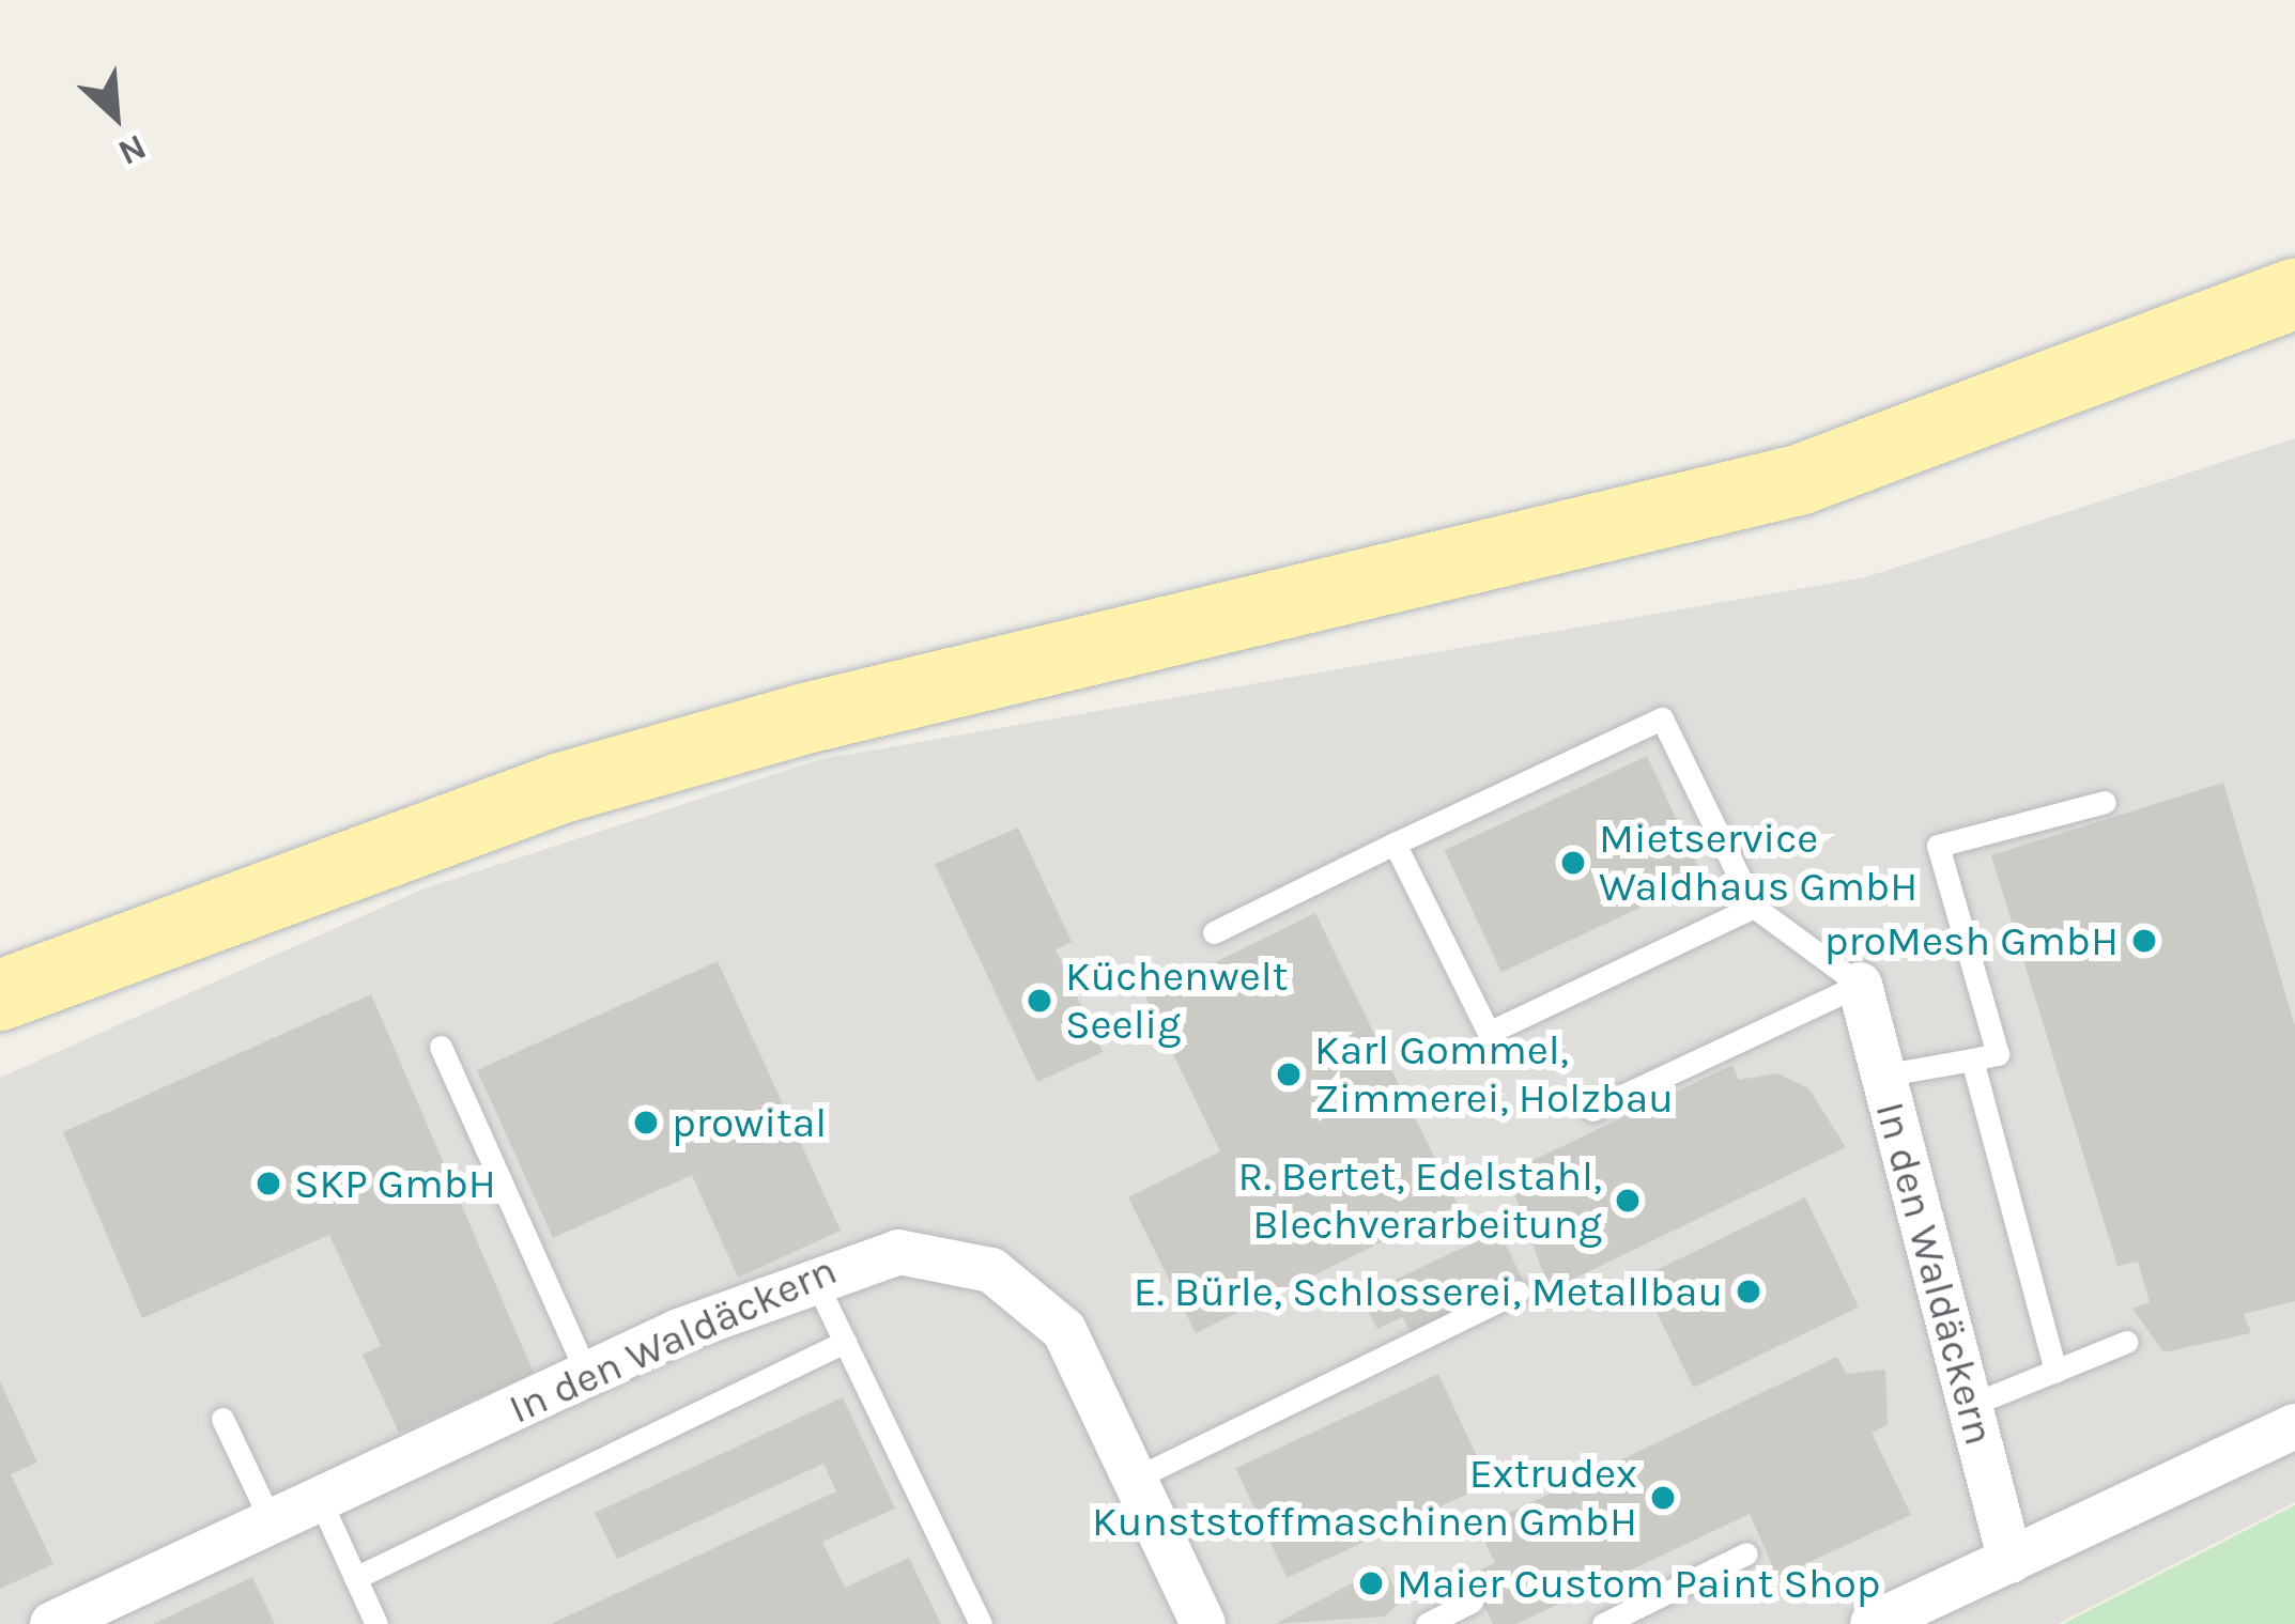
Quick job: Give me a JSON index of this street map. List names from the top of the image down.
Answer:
{
  "streets": {
    "street": ["In den Waldäckern"]
  },
  "places": [
    "Mietservice Waldhaus GmbH",
    "proMesh GmbH",
    "Küchenwelt Seelig",
    "Karl Gommel, Zimmerei, Holzbau",
    "prowital",
    "SKP GmbH",
    "R. Bertet, Edelstahl, Blechverarbeitung",
    "E. Bürle, Schlosserei, Metallbau",
    "Extrudex Kunststoffmaschinen GmbH",
    "Maier Custom Paint Shop"
  ],
  "north": "bottom right"
}
